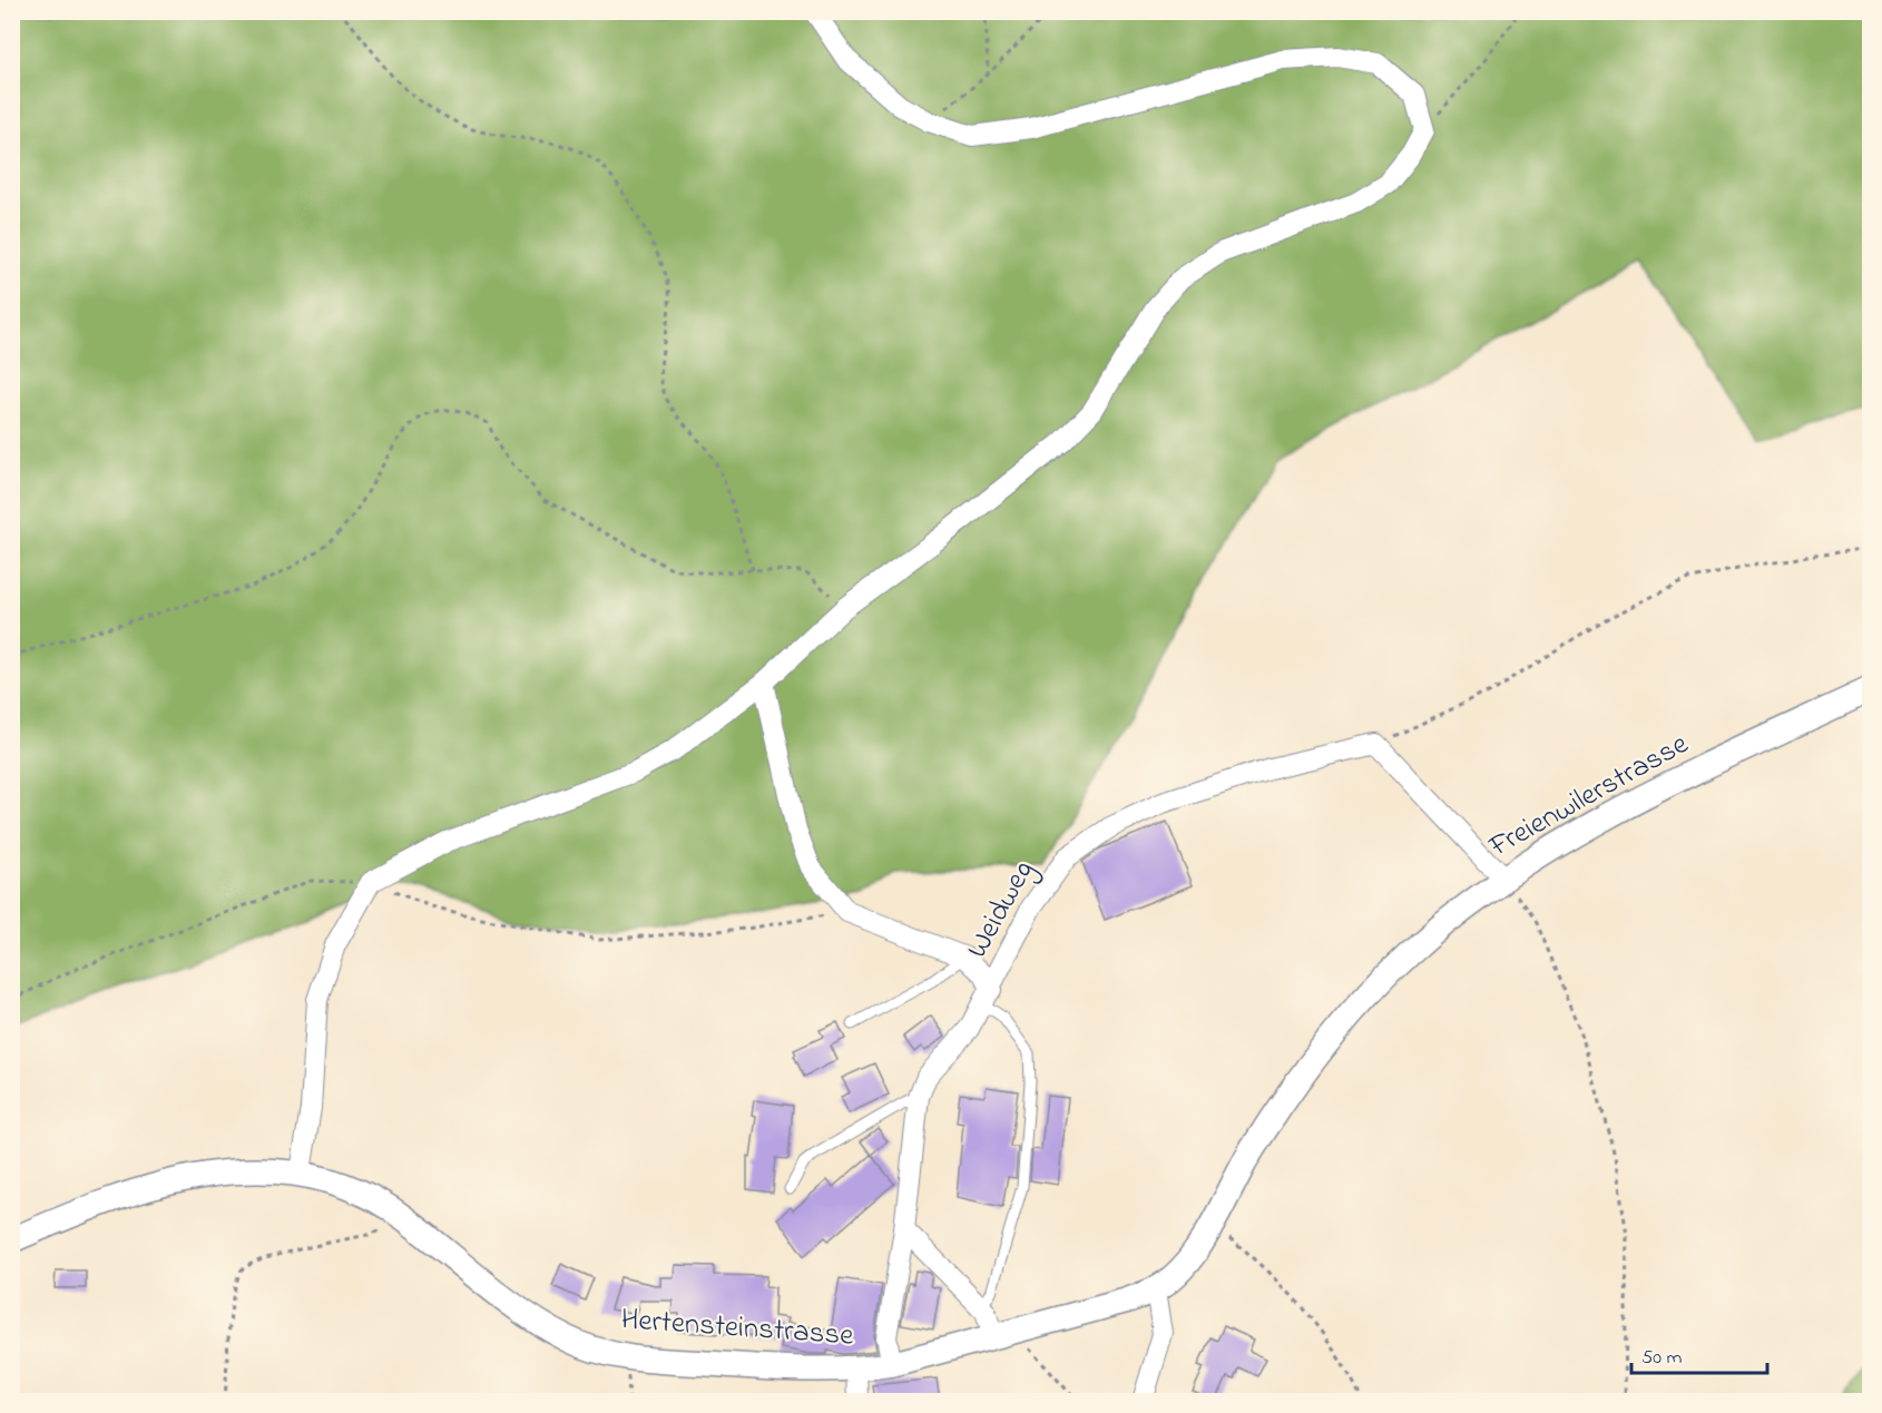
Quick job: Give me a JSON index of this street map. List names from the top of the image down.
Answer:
{
  "streets": {
    "street": ["Freienwilerstrasse", "Weidweg", "Hertensteinstrasse"]
  },
  "crossings": [
    ["Freienwilerstrasse", "Hertensteinstrasse"],
    ["Weidweg", "Hertensteinstrasse"]
  ],
  "scale_bar": "50 m"
}
